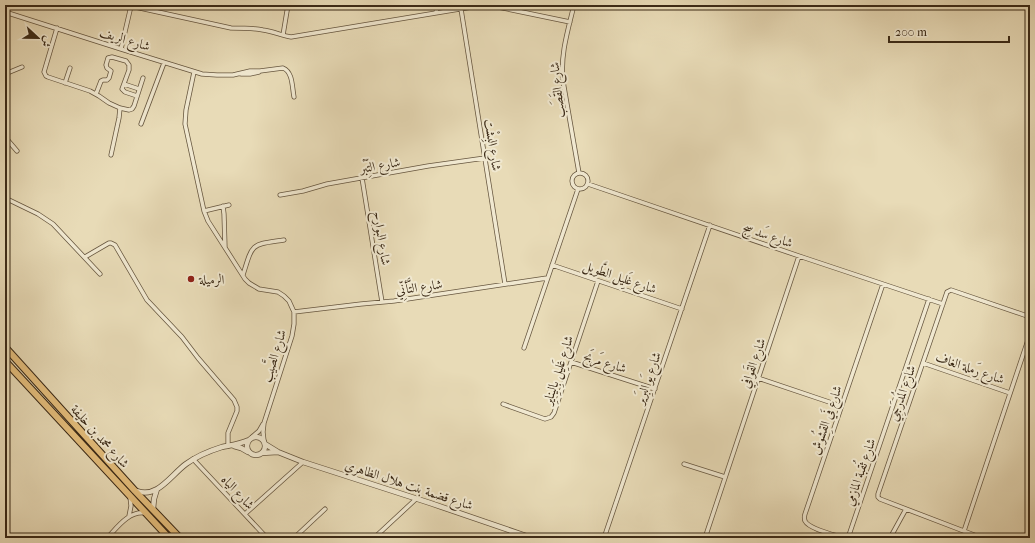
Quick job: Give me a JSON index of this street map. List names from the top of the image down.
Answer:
{
  "streets": {
    "highway": ["شارع محمد بن خليفة"],
    "street": [
      "شارع الريف",
      "شارع القَصَب",
      "شارع البِشْت",
      "شارع التِّبْر",
      "شارع سَد سِج",
      "شارع البوارح",
      "شارع غَلِيل الطَّويل",
      "شارع التَّأنِّي",
      "شارع الصَّيب",
      "شارع مَربَح",
      "شارع القَوافِي",
      "شارع رَملة الغاف",
      "شارع غَلِيل بِاليِنايِر",
      "شارع يَو البِرَير",
      "شارع المُدرَجِي",
      "شارع فَي القِشُوش",
      "شارع ثُقبة المازمي",
      "شارع قضمة بنت هلال الظاهري",
      "شارع الياه"
    ]
  },
  "crossings": [
    ["شارع القَصَب", "شارع سَد سِج"],
    ["شارع البِشْت", "شارع التِّبْر"],
    ["شارع البِشْت", "شارع التَّأنِّي"],
    ["شارع التِّبْر", "شارع البوارح"],
    ["شارع سَد سِج", "شارع القَوافِي"],
    ["شارع سَد سِج", "شارع يَو البِرَير"],
    ["شارع سَد سِج", "شارع المُدرَجِي"],
    ["شارع سَد سِج", "شارع فَي القِشُوش"],
    ["شارع سَد سِج", "شارع ثُقبة المازمي"],
    ["شارع البوارح", "شارع التَّأنِّي"],
    ["شارع غَلِيل الطَّويل", "شارع غَلِيل بِاليِنايِر"],
    ["شارع غَلِيل الطَّويل", "شارع يَو البِرَير"],
    ["شارع التَّأنِّي", "شارع الصَّيب"],
    ["شارع الصَّيب", "شارع قضمة بنت هلال الظاهري"],
    ["شارع مَربَح", "شارع غَلِيل بِاليِنايِر"],
    ["شارع مَربَح", "شارع يَو البِرَير"],
    ["شارع رَملة الغاف", "شارع المُدرَجِي"]
  ],
  "places": ["الرميلة"],
  "scale_bar": "200 m",
  "north": "right"
}
